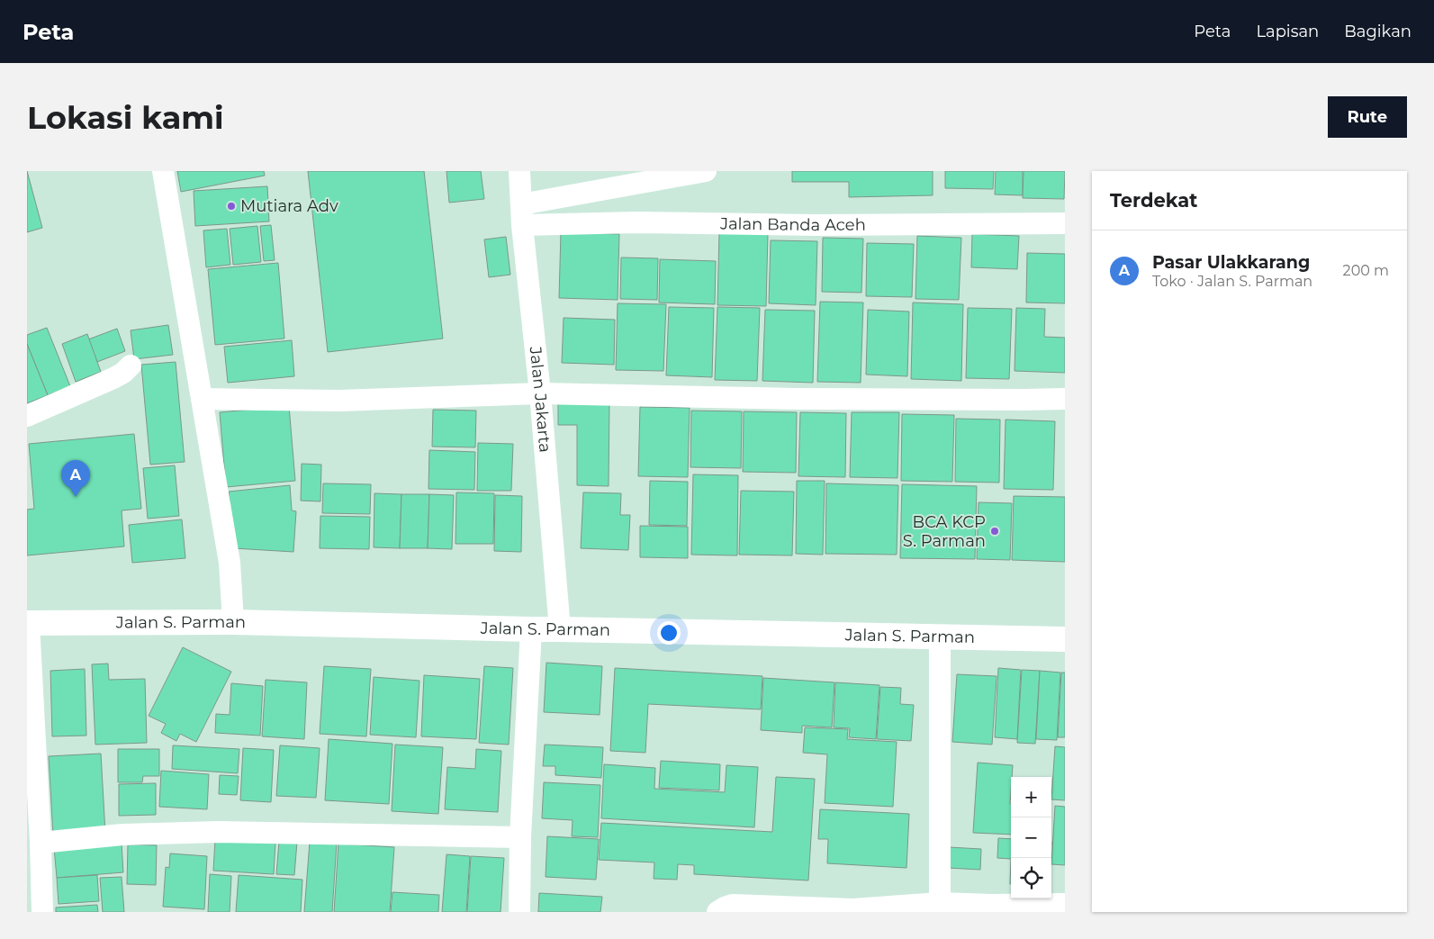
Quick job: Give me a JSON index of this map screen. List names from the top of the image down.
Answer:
{
  "streets": {
    "main road": ["Jalan S. Parman"],
    "street": ["Jalan Banda Aceh", "Jalan Jakarta"]
  },
  "crossings": [
    ["Jalan Banda Aceh", "Jalan Jakarta"],
    ["Jalan Jakarta", "Jalan S. Parman"]
  ],
  "places": ["Mutiara Adv", "BCA KCP S. Parman"],
  "page": {
    "header": "Peta",
    "nav": ["Peta", "Lapisan", "Bagikan"],
    "buttons": "Rute",
    "title": "Lokasi kami",
    "heading": "Terdekat",
    "list": [
      {
        "mark": "A",
        "name": "Pasar Ulakkarang",
        "note": "Toko · Jalan S. Parman",
        "value": "200 m"
      }
    ],
    "pins": "A",
    "map_buttons": ["+", "−"]
  }
}
